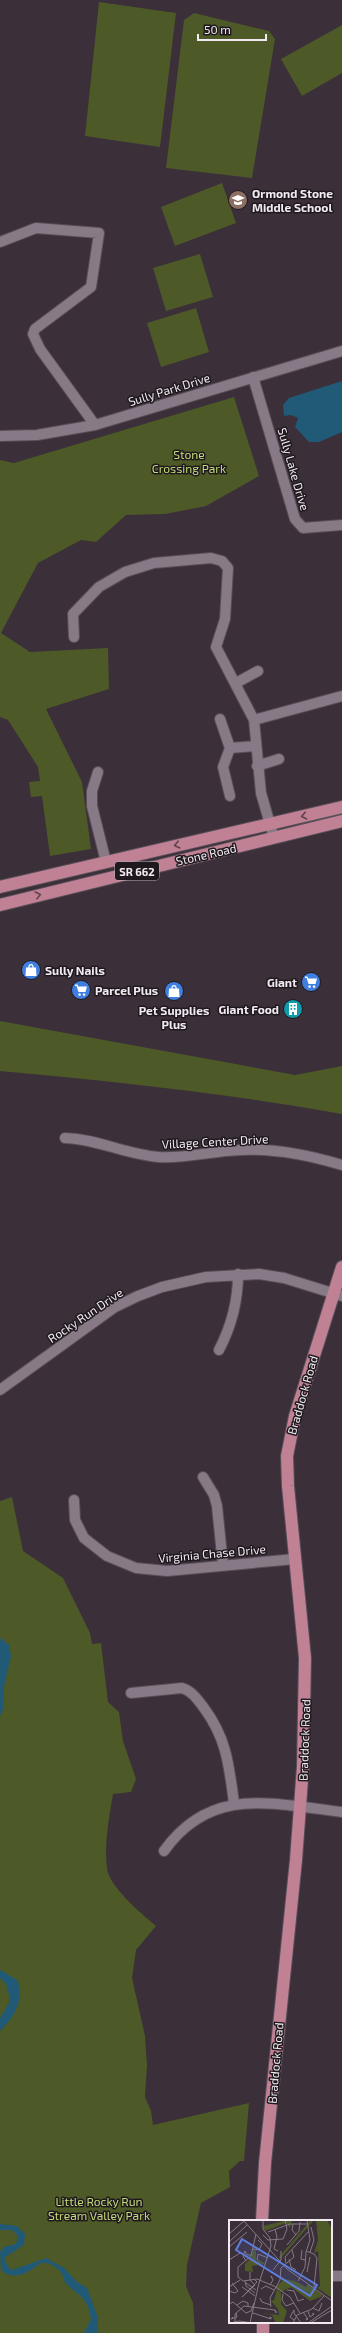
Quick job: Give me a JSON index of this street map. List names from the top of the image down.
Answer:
{
  "streets": {
    "main road": ["Stone Road", "SR 662", "Braddock Road"],
    "street": [
      "Sully Park Drive",
      "Sully Lake Drive",
      "Village Center Drive",
      "Rocky Run Drive",
      "Virginia Chase Drive"
    ]
  },
  "crossings": [
    ["Sully Park Drive", "Sully Lake Drive"],
    ["Rocky Run Drive", "Braddock Road"],
    ["Braddock Road", "Virginia Chase Drive"]
  ],
  "parks": ["Stone Crossing Park", "Little Rocky Run Stream Valley Park"],
  "places": {
    "school or university": ["Ormond Stone Middle School"],
    "shop": ["Sully Nails", "Pet Supplies Plus"],
    "supermarket": ["Giant", "Parcel Plus"],
    "building": ["Giant Food"]
  },
  "scale_bar": "50 m"
}
